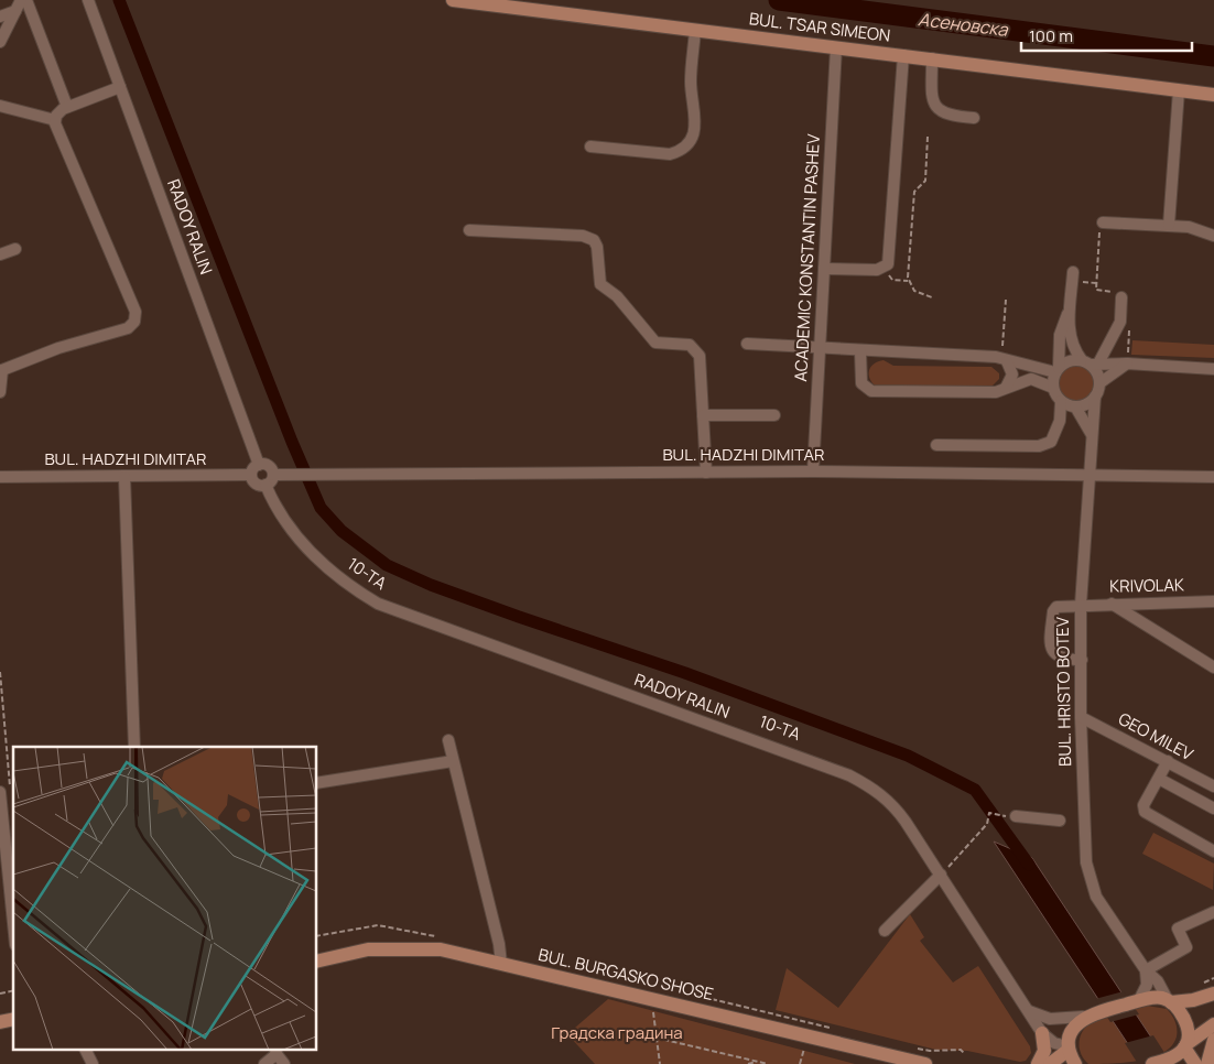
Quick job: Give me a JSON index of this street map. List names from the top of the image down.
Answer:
{
  "streets": {
    "main road": ["BUL. TSAR SIMEON", "BUL. BURGASKO SHOSE"],
    "street": [
      "RADOY RALIN",
      "ACADEMIC KONSTANTIN PASHEV",
      "BUL. HADZHI DIMITAR",
      "KRIVOLAK",
      "BUL. HRISTO BOTEV",
      "GEO MILEV"
    ]
  },
  "crossings": [
    ["BUL. TSAR SIMEON", "ACADEMIC KONSTANTIN PASHEV"],
    ["RADOY RALIN", "BUL. HADZHI DIMITAR"],
    ["ACADEMIC KONSTANTIN PASHEV", "BUL. HADZHI DIMITAR"],
    ["BUL. HADZHI DIMITAR", "BUL. HRISTO BOTEV"],
    ["KRIVOLAK", "BUL. HRISTO BOTEV"],
    ["BUL. HRISTO BOTEV", "GEO MILEV"]
  ],
  "water": ["Асеновска"],
  "parks": ["Градска градина"],
  "scale_bar": "100 m"
}
